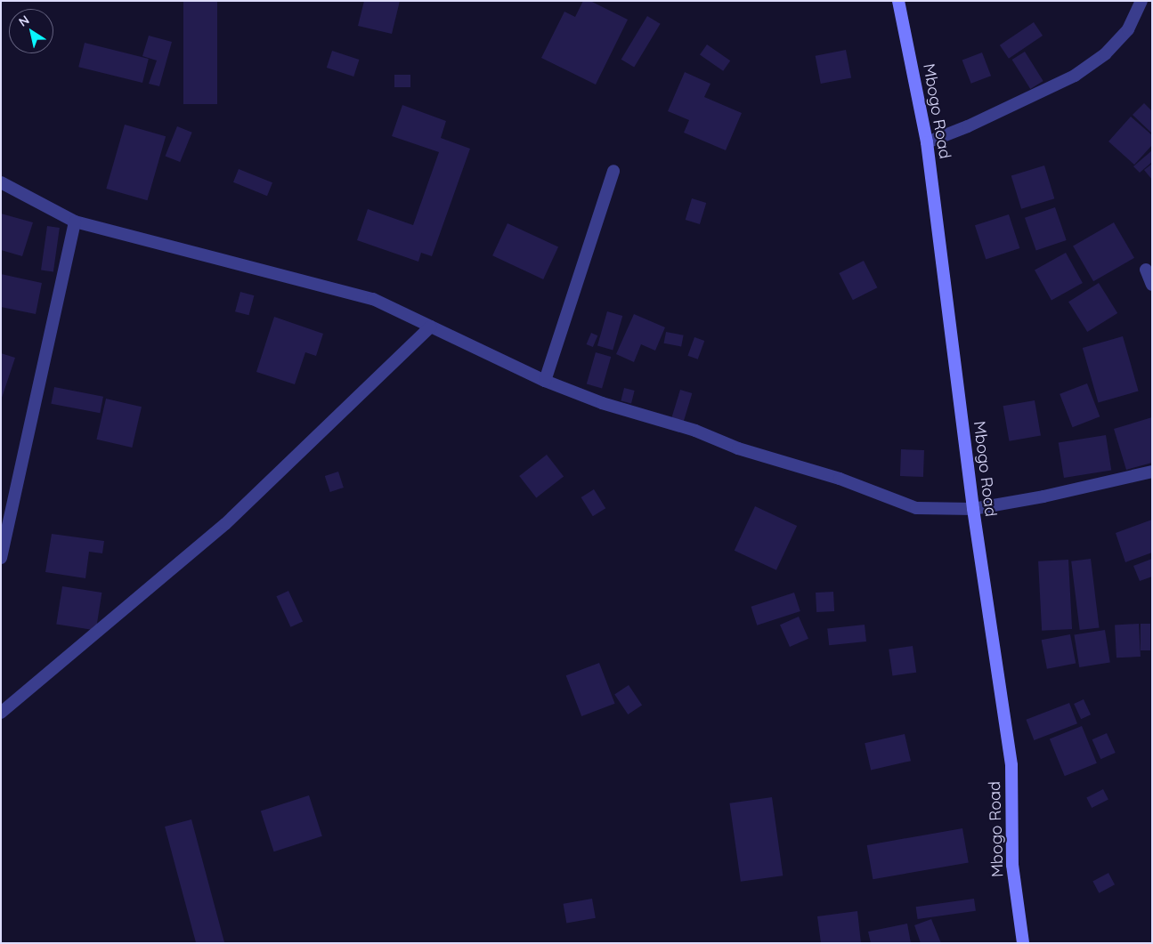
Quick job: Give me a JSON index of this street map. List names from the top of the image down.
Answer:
{
  "streets": {
    "main road": ["Mbogo Road"]
  },
  "north": "top left"
}
